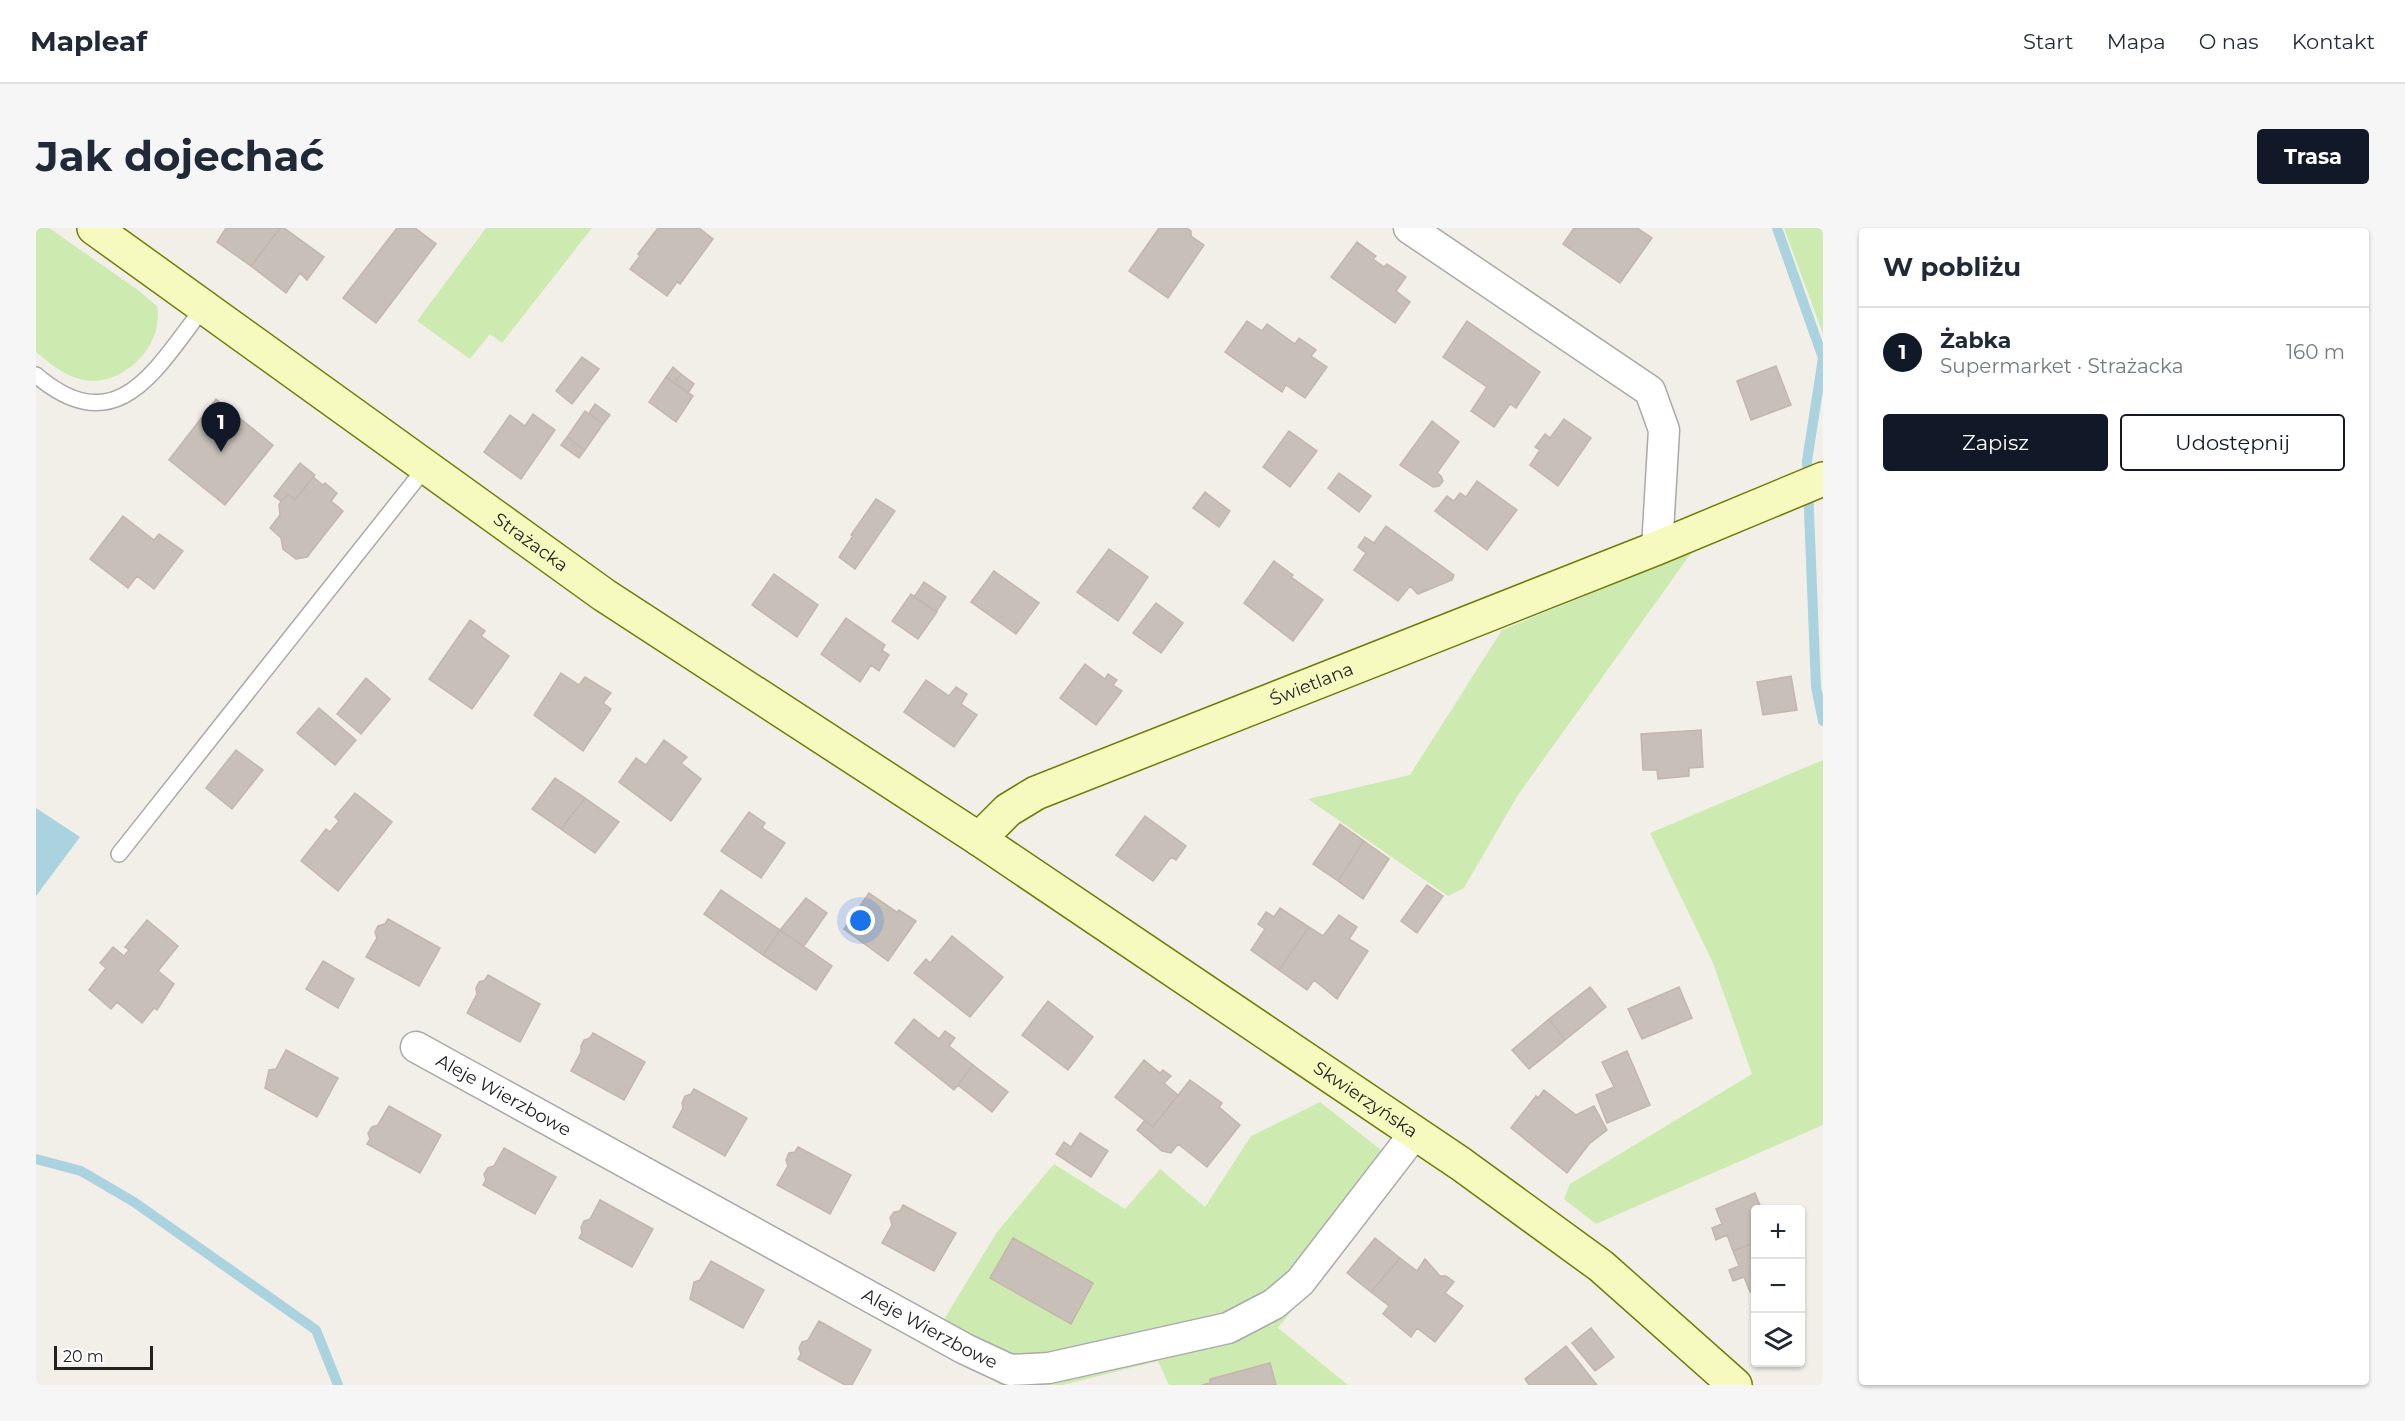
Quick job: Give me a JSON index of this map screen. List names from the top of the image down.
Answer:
{
  "streets": {
    "street": [
      "Strażacka",
      "Świetlana",
      "Aleje Wierzbowe",
      "Skwierzyńska"
    ]
  },
  "crossings": [
    ["Strażacka", "Świetlana"],
    ["Strażacka", "Skwierzyńska"],
    ["Świetlana", "Skwierzyńska"],
    ["Aleje Wierzbowe", "Skwierzyńska"]
  ],
  "scale_bar": "20 m",
  "page": {
    "header": "Mapleaf",
    "nav": [
      "Start",
      "Mapa",
      "O nas",
      "Kontakt"
    ],
    "buttons": [
      "Trasa",
      ["Zapisz", "Udostępnij"]
    ],
    "title": "Jak dojechać",
    "heading": "W pobliżu",
    "list": [
      {
        "mark": "1",
        "name": "Żabka",
        "note": "Supermarket · Strażacka",
        "value": "160 m"
      }
    ],
    "pins": "1",
    "map_buttons": ["+", "−"],
    "scale": "20 m"
  }
}
